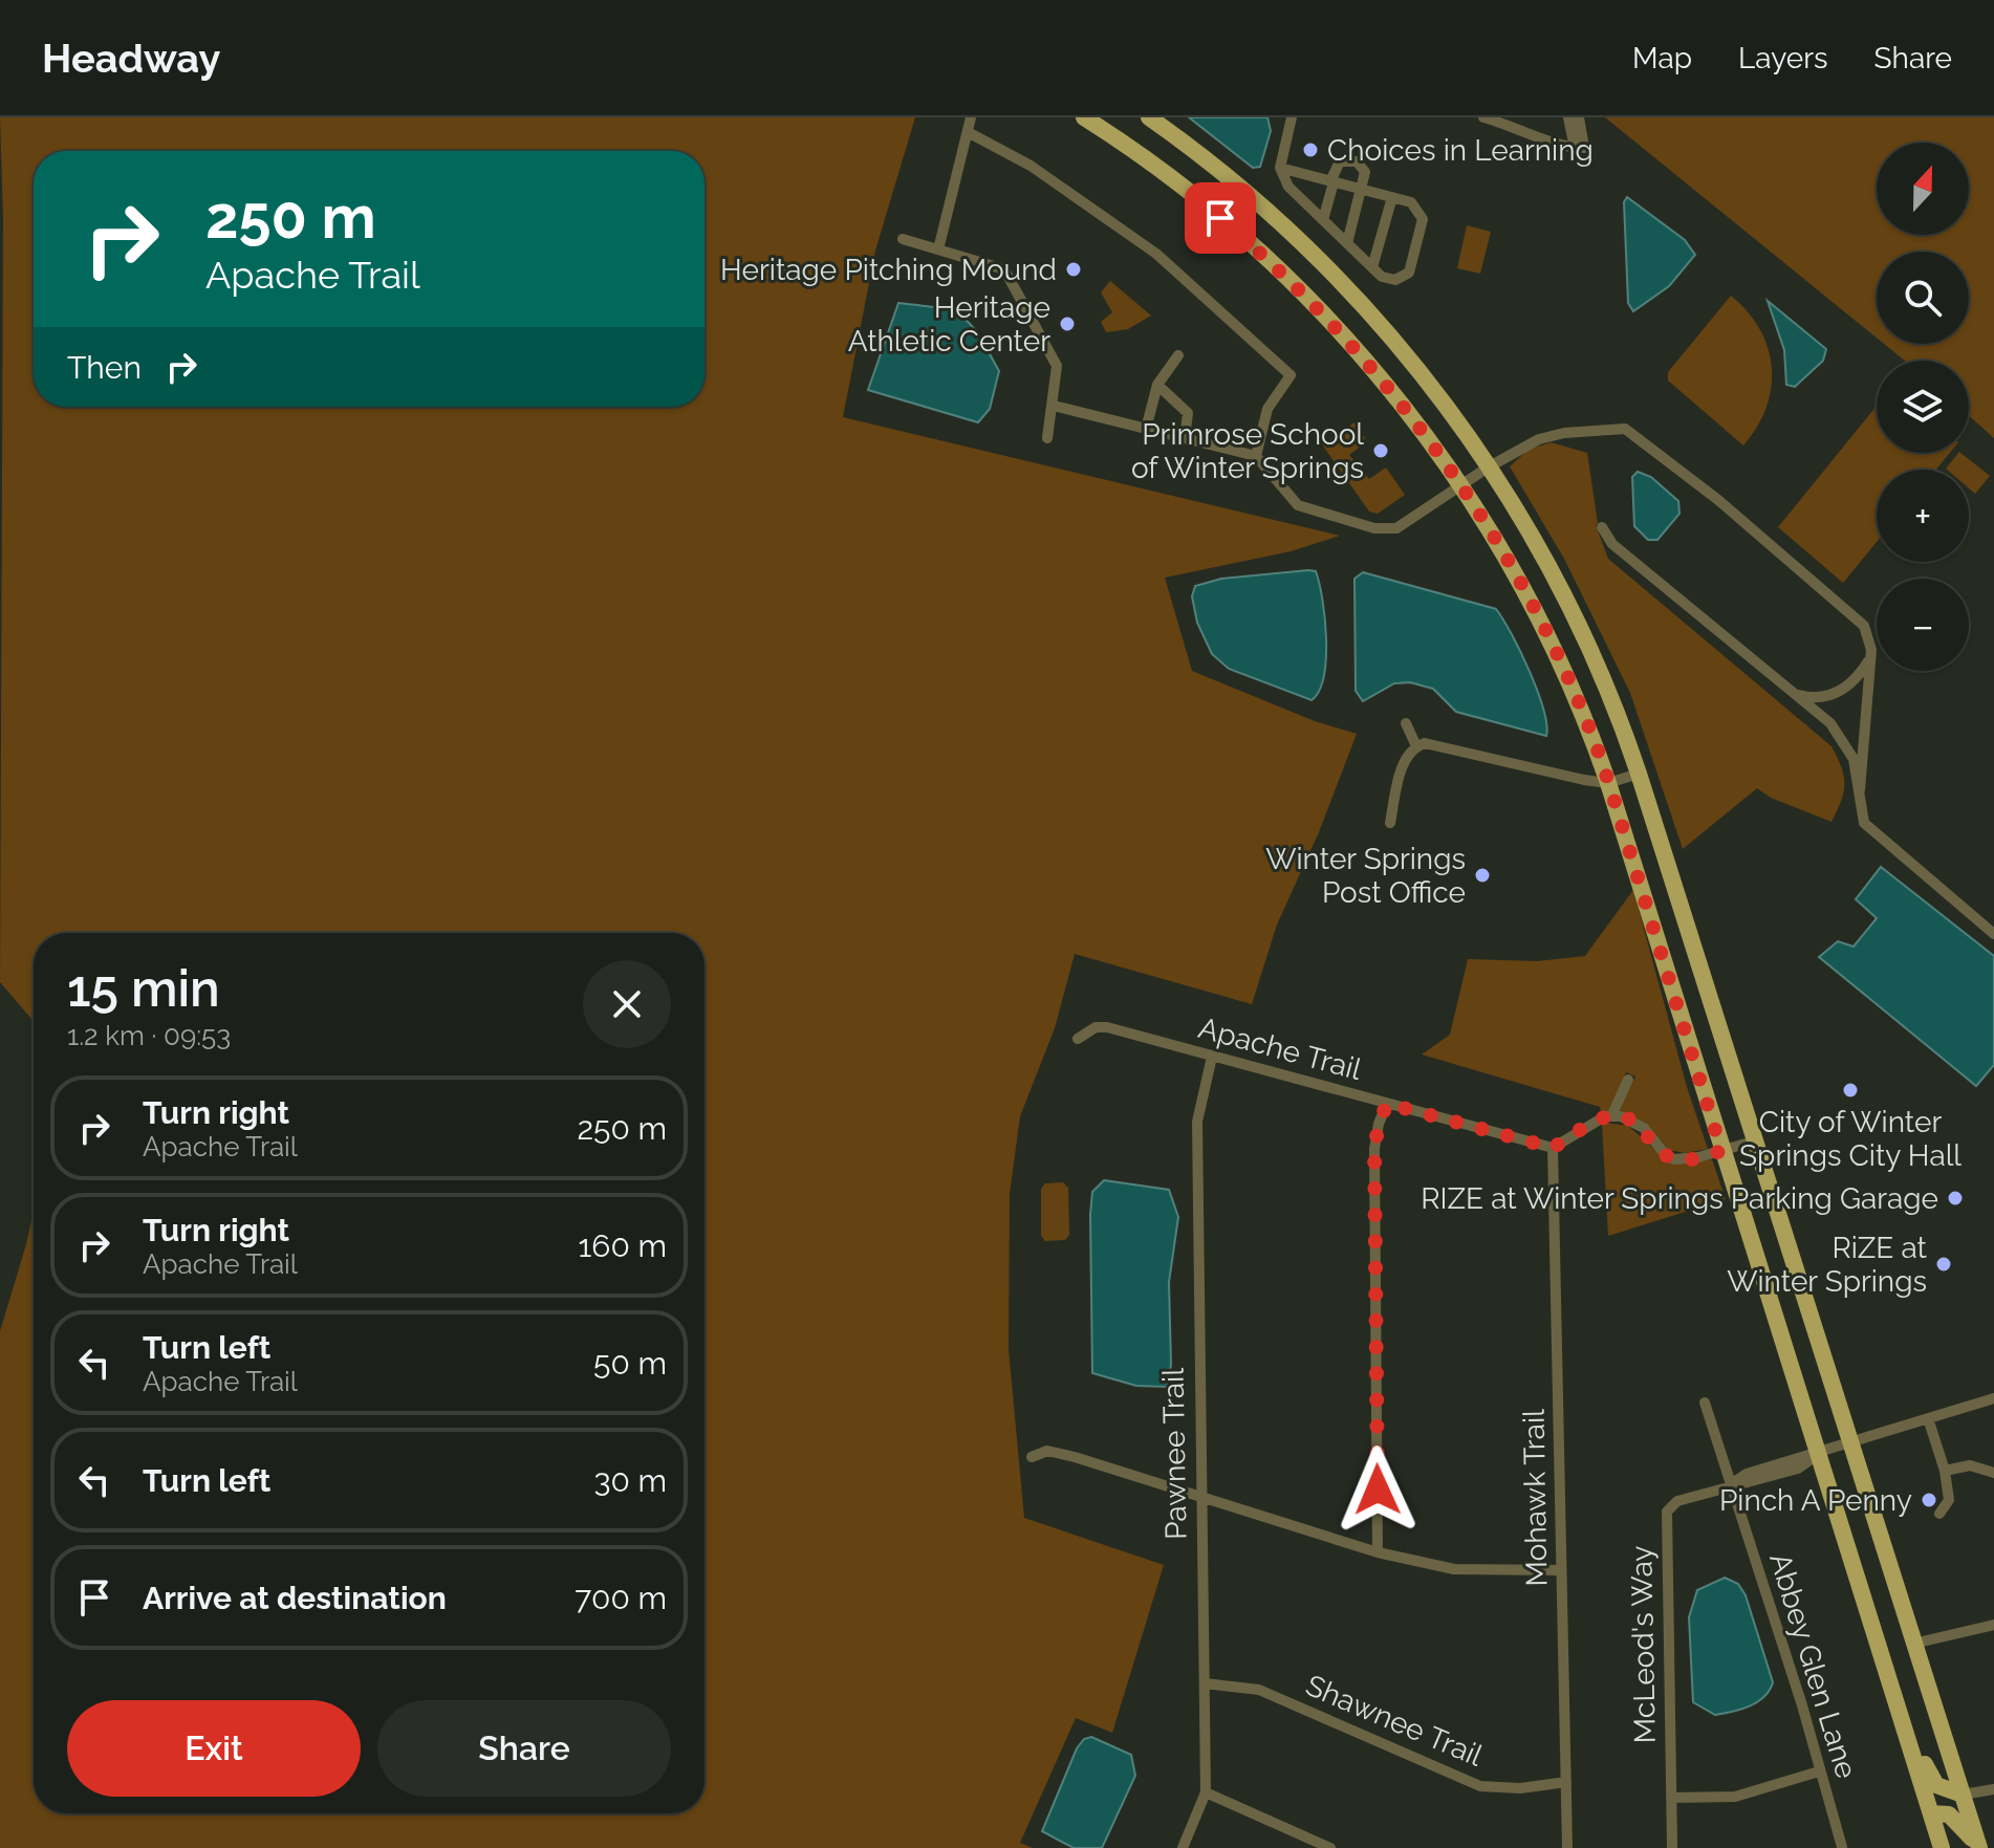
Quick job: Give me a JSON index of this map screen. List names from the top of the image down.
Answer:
{
  "streets": {
    "street": [
      "Apache Trail",
      "Pawnee Trail",
      "Mohawk Trail",
      "McLeod's Way",
      "Abbey Glen Lane",
      "Shawnee Trail"
    ]
  },
  "crossings": [
    ["Apache Trail", "Pawnee Trail"],
    ["Apache Trail", "Mohawk Trail"],
    ["Pawnee Trail", "Shawnee Trail"],
    ["Mohawk Trail", "Shawnee Trail"],
    ["McLeod's Way", "Abbey Glen Lane"]
  ],
  "places": [
    "Choices in Learning",
    "Heritage Pitching Mound",
    "Heritage Athletic Center",
    "Primrose School of Winter Springs",
    "Winter Springs Post Office",
    "City of Winter Springs City Hall",
    "RIZE at Winter Springs Parking Garage",
    "RiZE at Winter Springs",
    "Pinch A Penny"
  ],
  "north": "top",
  "page": {
    "header": "Headway",
    "nav": ["Map", "Layers", "Share"],
    "map_buttons": ["+", "−"],
    "turn": ["250 m", "Apache Trail"],
    "then": "Then",
    "heading": ["15 min", "1.2 km · 09:53"],
    "list": [
      {
        "name": "Turn right",
        "note": "Apache Trail",
        "value": "250 m"
      },
      {
        "name": "Turn right",
        "note": "Apache Trail",
        "value": "160 m"
      },
      {
        "name": "Turn left",
        "note": "Apache Trail",
        "value": "50 m"
      },
      {
        "name": "Turn left",
        "value": "30 m"
      },
      {
        "name": "Arrive at destination",
        "value": "700 m"
      }
    ],
    "buttons": ["Exit", "Share"]
  }
}
